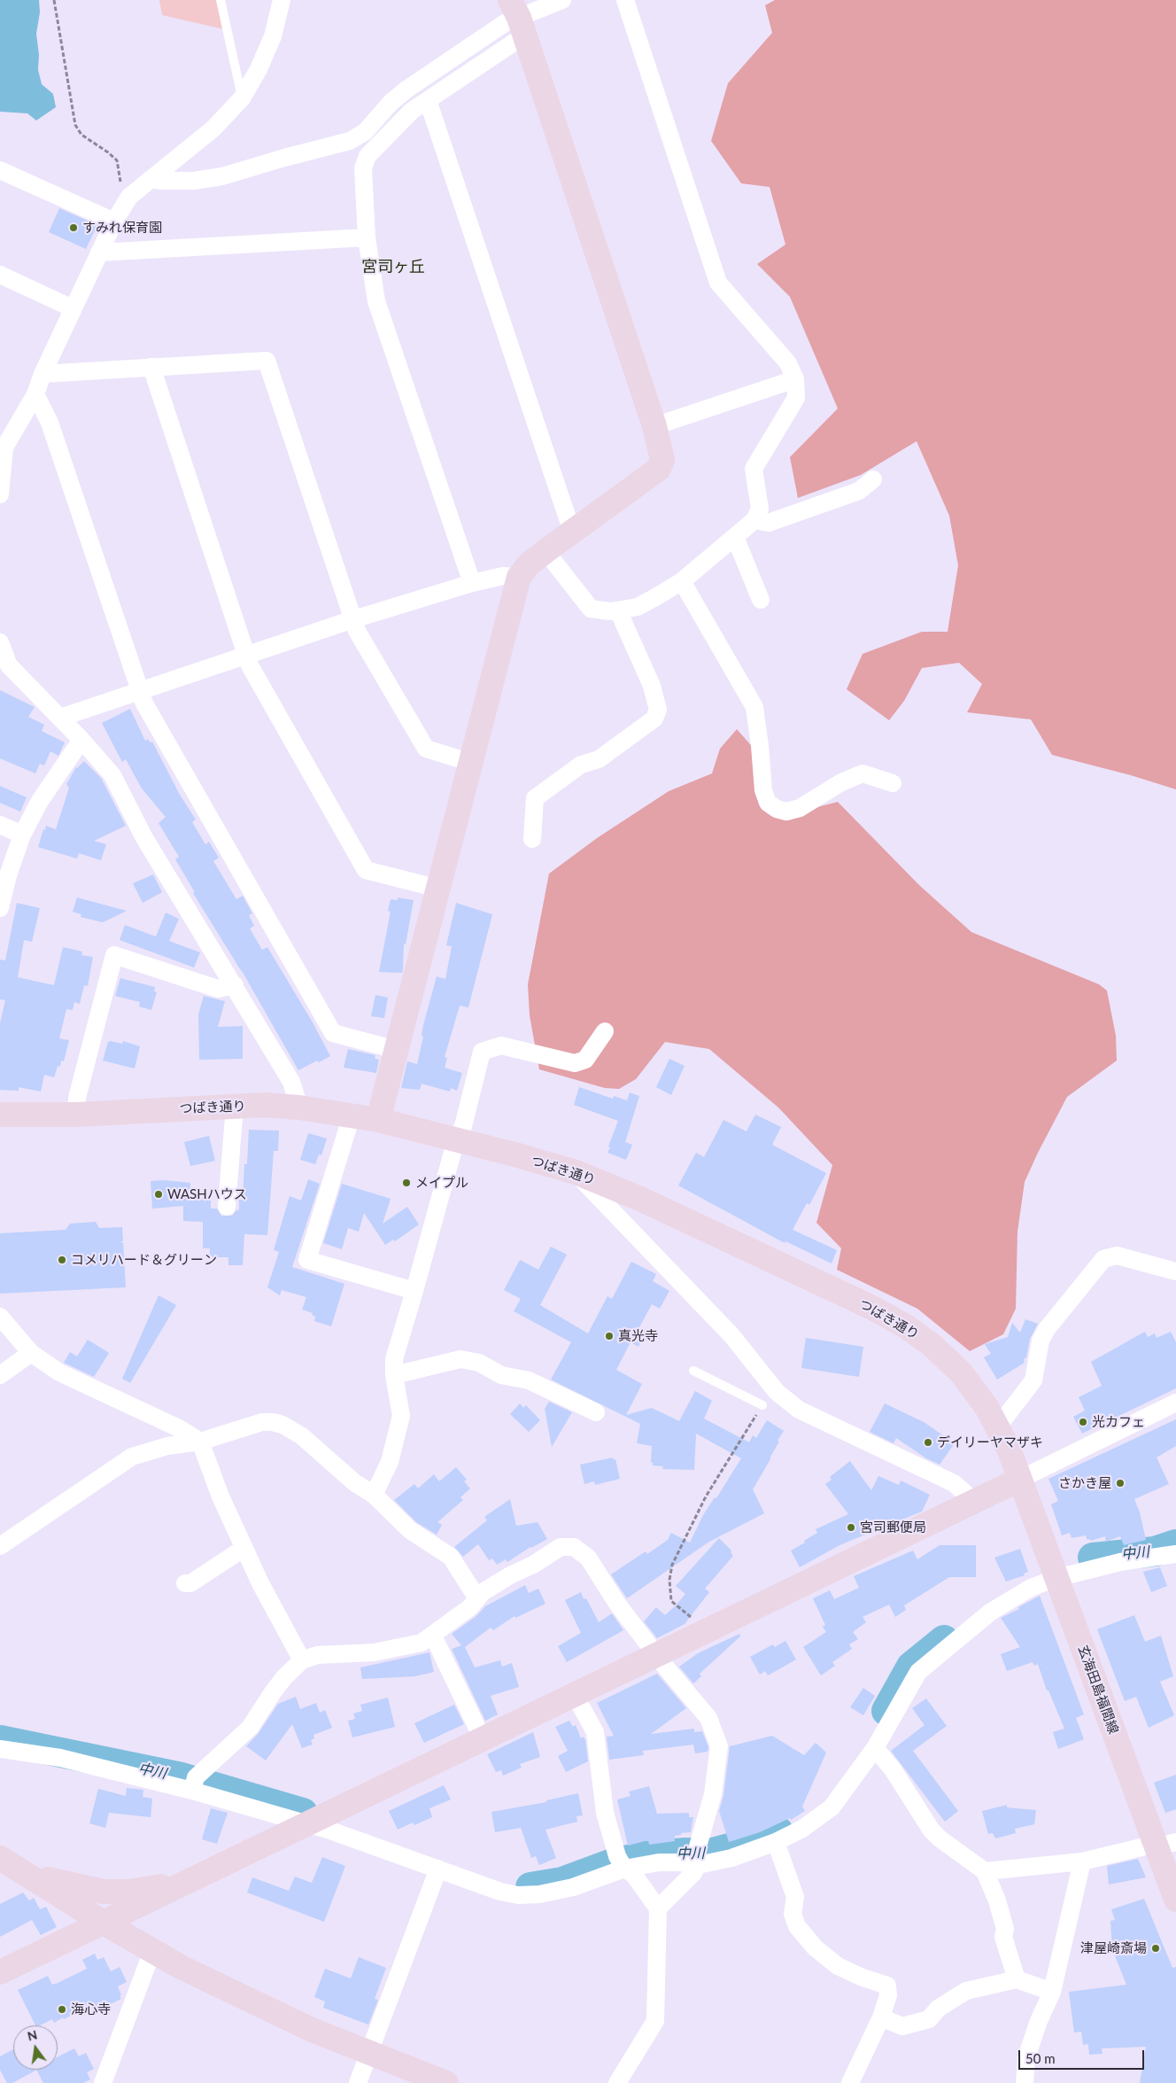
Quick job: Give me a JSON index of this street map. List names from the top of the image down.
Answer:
{
  "streets": {
    "street": ["つばき通り", "玄海田島福間線"]
  },
  "crossings": [
    ["つばき通り", "玄海田島福間線"]
  ],
  "districts": ["宮司ヶ丘"],
  "water": ["中川"],
  "places": [
    "すみれ保育園",
    "メイプル",
    "WASHハウス",
    "コメリハード＆グリーン",
    "真光寺",
    "光カフェ",
    "デイリーヤマザキ",
    "さかき屋",
    "宮司郵便局",
    "津屋崎斎場",
    "海心寺"
  ],
  "scale_bar": "50 m",
  "north": "top"
}
